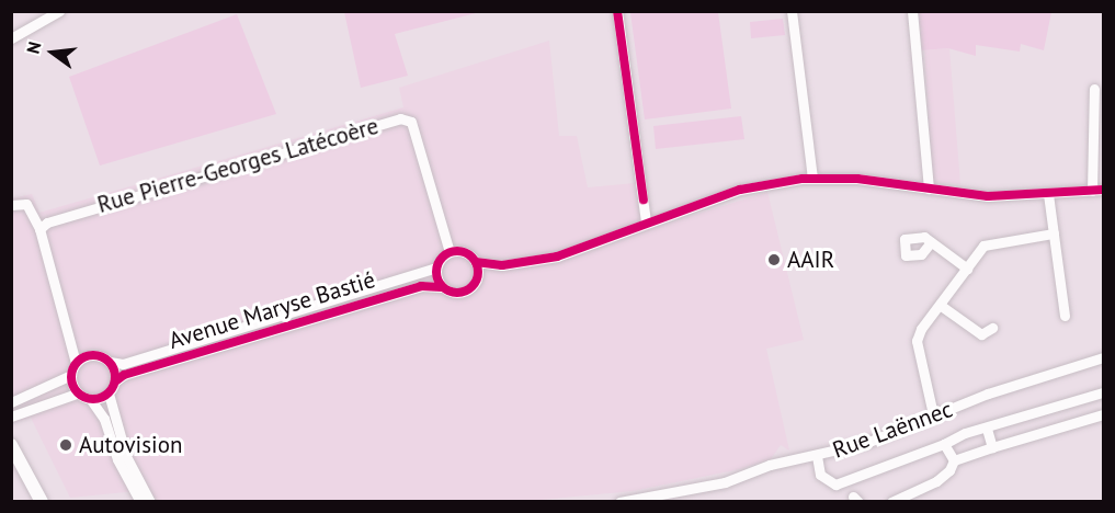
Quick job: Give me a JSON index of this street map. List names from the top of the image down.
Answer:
{
  "streets": {
    "street": ["Rue Pierre-Georges Latécoère", "Avenue Maryse Bastié", "Rue Laënnec"]
  },
  "crossings": [
    ["Rue Pierre-Georges Latécoère", "Avenue Maryse Bastié"]
  ],
  "places": ["AAIR", "Autovision"],
  "north": "left"
}
